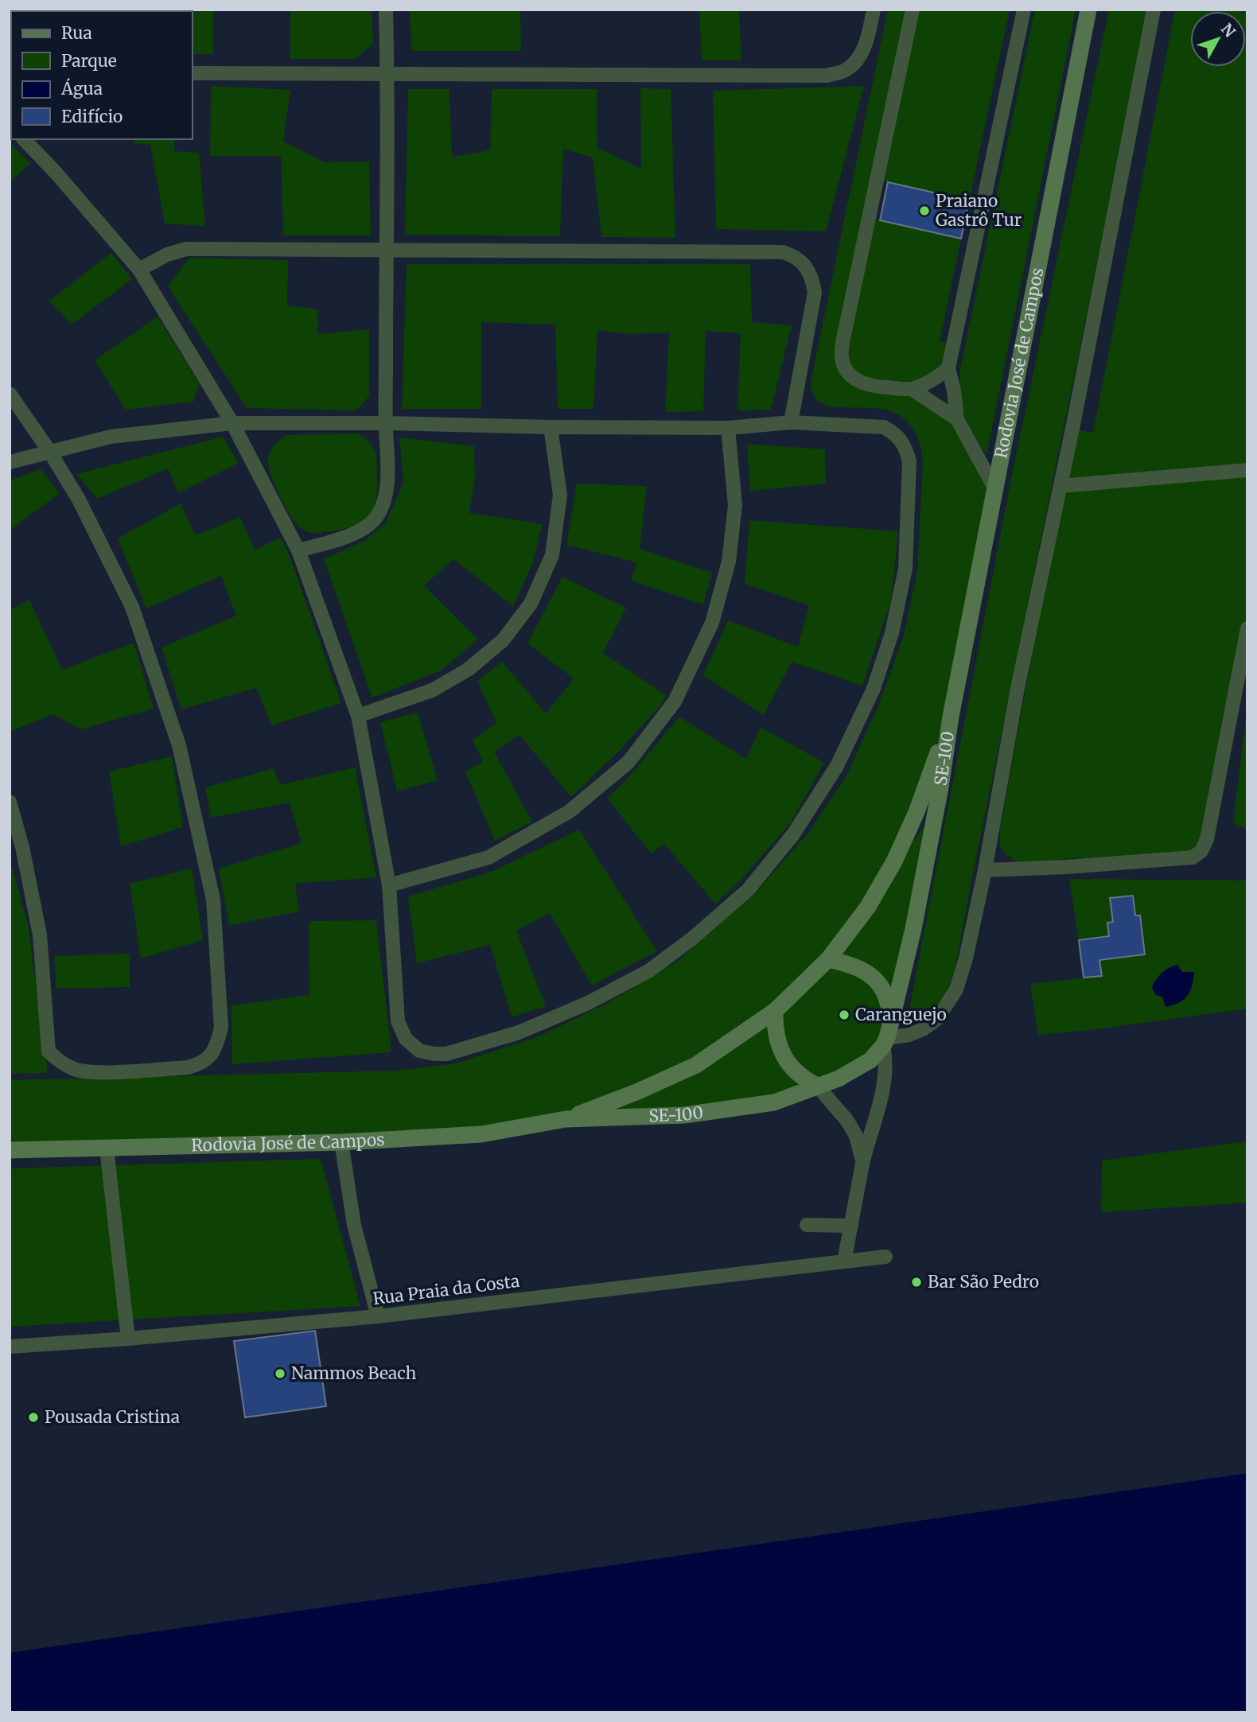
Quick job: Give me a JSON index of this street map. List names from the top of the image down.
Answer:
{
  "streets": {
    "main road": ["Rodovia José de Campos", "SE-100"],
    "street": ["Rua Praia da Costa"]
  },
  "crossings": [
    ["Rodovia José de Campos", "SE-100"]
  ],
  "places": [
    "Praiano Gastrô Tur",
    "Caranguejo",
    "Bar São Pedro",
    "Nammos Beach",
    "Pousada Cristina"
  ],
  "legend": [
    "Rua",
    "Parque",
    "Água",
    "Edifício"
  ],
  "north": "top right"
}
